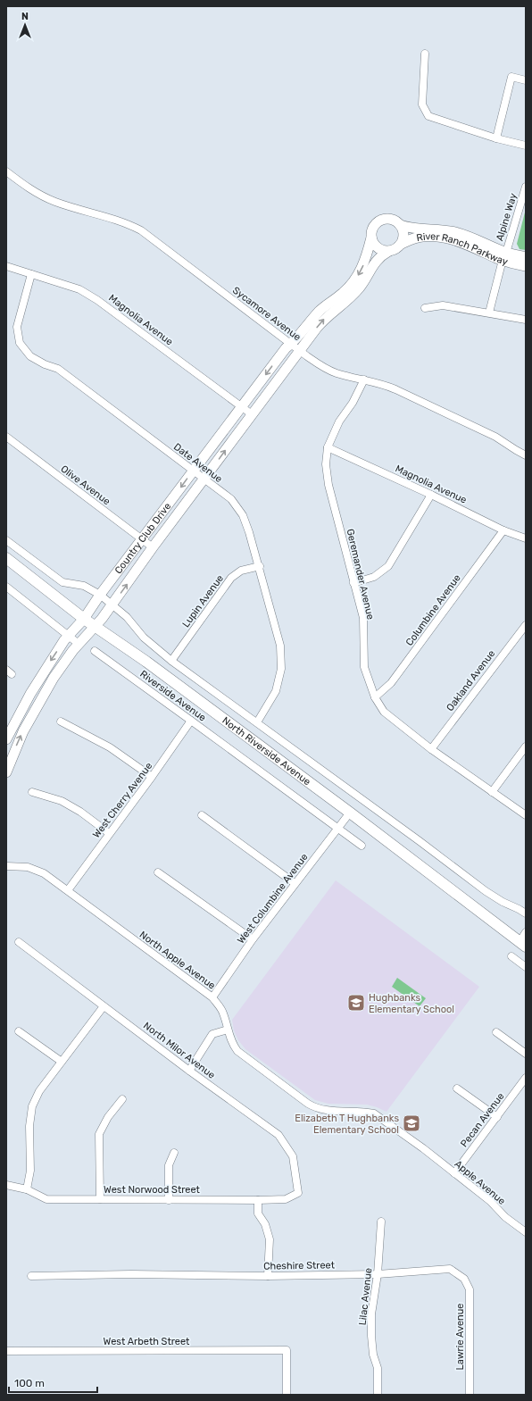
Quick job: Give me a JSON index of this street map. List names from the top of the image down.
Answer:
{
  "streets": {
    "main road": ["North Riverside Avenue"],
    "street": [
      "Alpine Way",
      "River Ranch Parkway",
      "Sycamore Avenue",
      "Magnolia Avenue",
      "Date Avenue",
      "Olive Avenue",
      "Country Club Drive",
      "Geremander Avenue",
      "Lupin Avenue",
      "Columbine Avenue",
      "Oakland Avenue",
      "Riverside Avenue",
      "West Cherry Avenue",
      "West Columbine Avenue",
      "North Apple Avenue",
      "North Milor Avenue",
      "Pecan Avenue",
      "Apple Avenue",
      "West Norwood Street",
      "Cheshire Street",
      "Lilac Avenue",
      "Lawrie Avenue",
      "West Arbeth Street"
    ]
  },
  "crossings": [
    ["Alpine Way", "River Ranch Parkway"],
    ["River Ranch Parkway", "Country Club Drive"],
    ["Sycamore Avenue", "Country Club Drive"],
    ["Sycamore Avenue", "Geremander Avenue"],
    ["Magnolia Avenue", "Date Avenue"],
    ["Magnolia Avenue", "Country Club Drive"],
    ["Magnolia Avenue", "Geremander Avenue"],
    ["Magnolia Avenue", "Columbine Avenue"],
    ["Date Avenue", "Country Club Drive"],
    ["Date Avenue", "Lupin Avenue"],
    ["Date Avenue", "North Riverside Avenue"],
    ["Olive Avenue", "Country Club Drive"],
    ["Country Club Drive", "North Riverside Avenue"],
    ["Geremander Avenue", "Columbine Avenue"],
    ["Geremander Avenue", "Oakland Avenue"],
    ["Lupin Avenue", "North Riverside Avenue"],
    ["Riverside Avenue", "West Cherry Avenue"],
    ["Riverside Avenue", "West Columbine Avenue"],
    ["North Riverside Avenue", "West Columbine Avenue"],
    ["West Cherry Avenue", "North Apple Avenue"],
    ["West Columbine Avenue", "North Apple Avenue"],
    ["North Apple Avenue", "Apple Avenue"],
    ["North Milor Avenue", "West Norwood Street"],
    ["Pecan Avenue", "Apple Avenue"],
    ["Cheshire Street", "Lilac Avenue"],
    ["Cheshire Street", "Lawrie Avenue"]
  ],
  "places": {
    "school or university": ["Hughbanks Elementary School", "Elizabeth T Hughbanks Elementary School"]
  },
  "scale_bar": "100 m",
  "north": "top"
}
